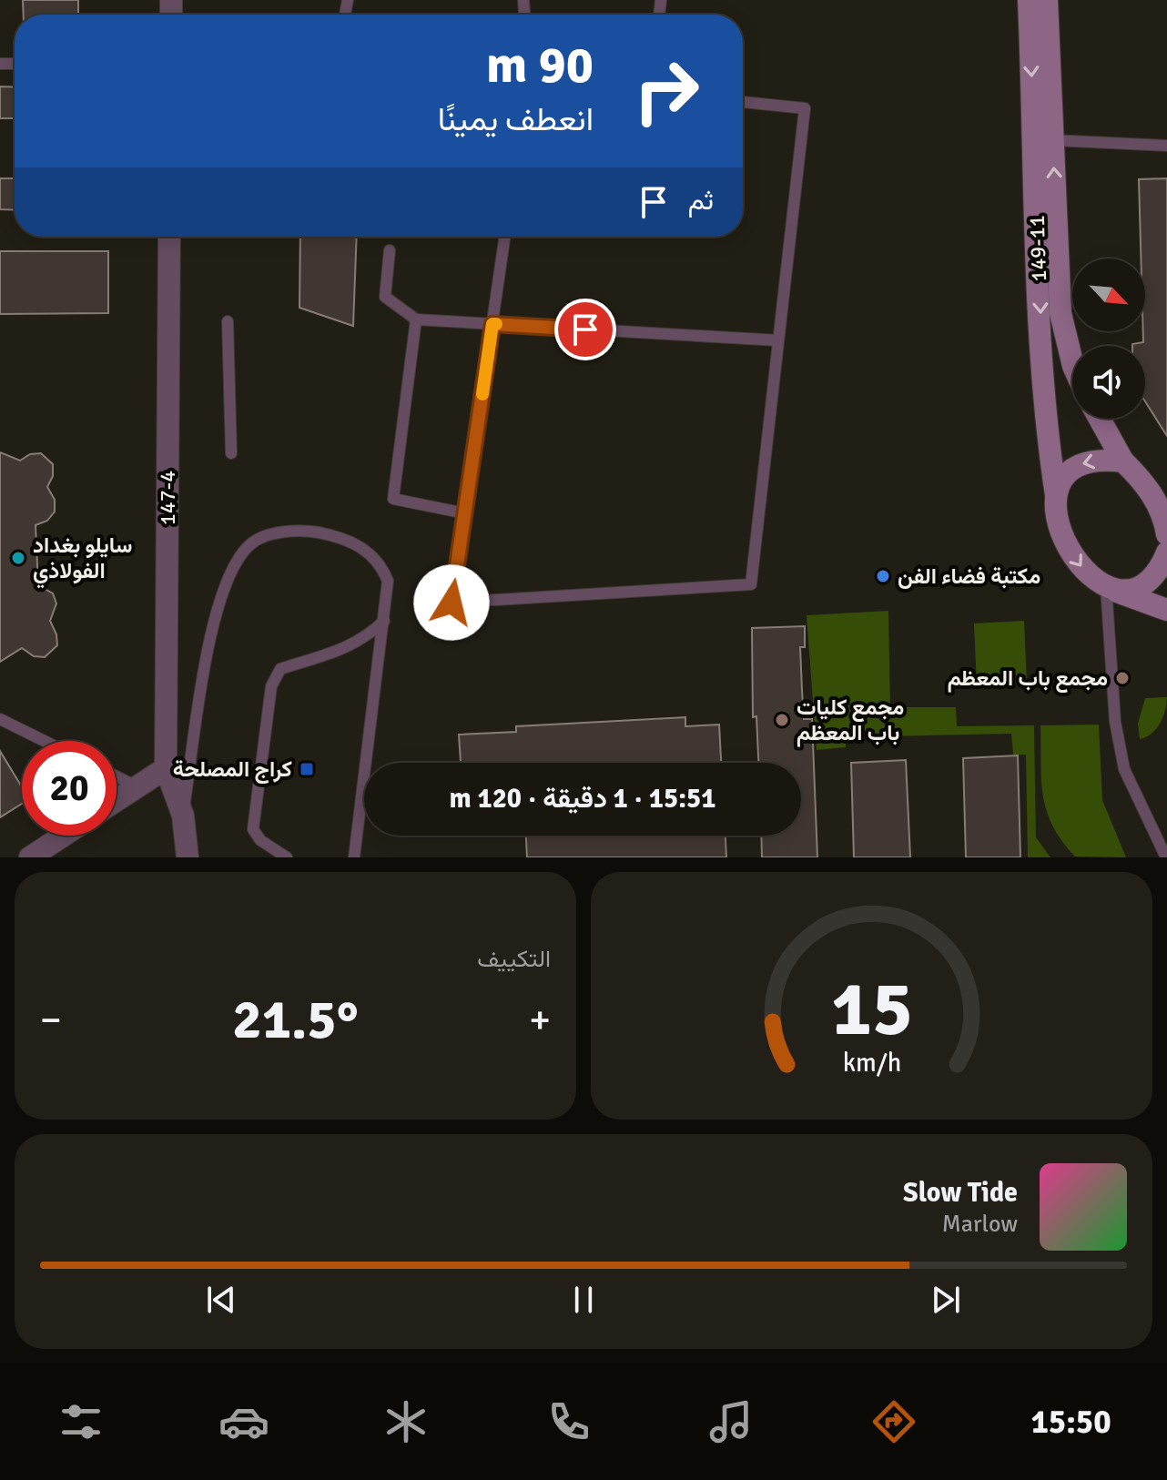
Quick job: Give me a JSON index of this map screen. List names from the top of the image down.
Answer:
{
  "streets": {
    "street": ["149-11", "147-4"]
  },
  "places": {
    "other": [
      "سايلو بغداد الفولاذي",
      "مكتبة فضاء الفن",
      "مجمع باب المعظم",
      "مجمع كليات باب المعظم"
    ],
    "transit": ["كراج المصلحة"]
  },
  "north": "bottom right",
  "page": {
    "turn": ["90 m", "انعطف يمينًا"],
    "then": "ثم",
    "limit": "20",
    "trip": "15:51 · 1 دقيقة · 120 m",
    "tile": "التكييف",
    "heat": ["−", "21.5°", "+"],
    "song": ["Slow Tide", "Marlow"],
    "tabs": "15:50",
    "gauge": ["15", "km/h"]
  }
}
